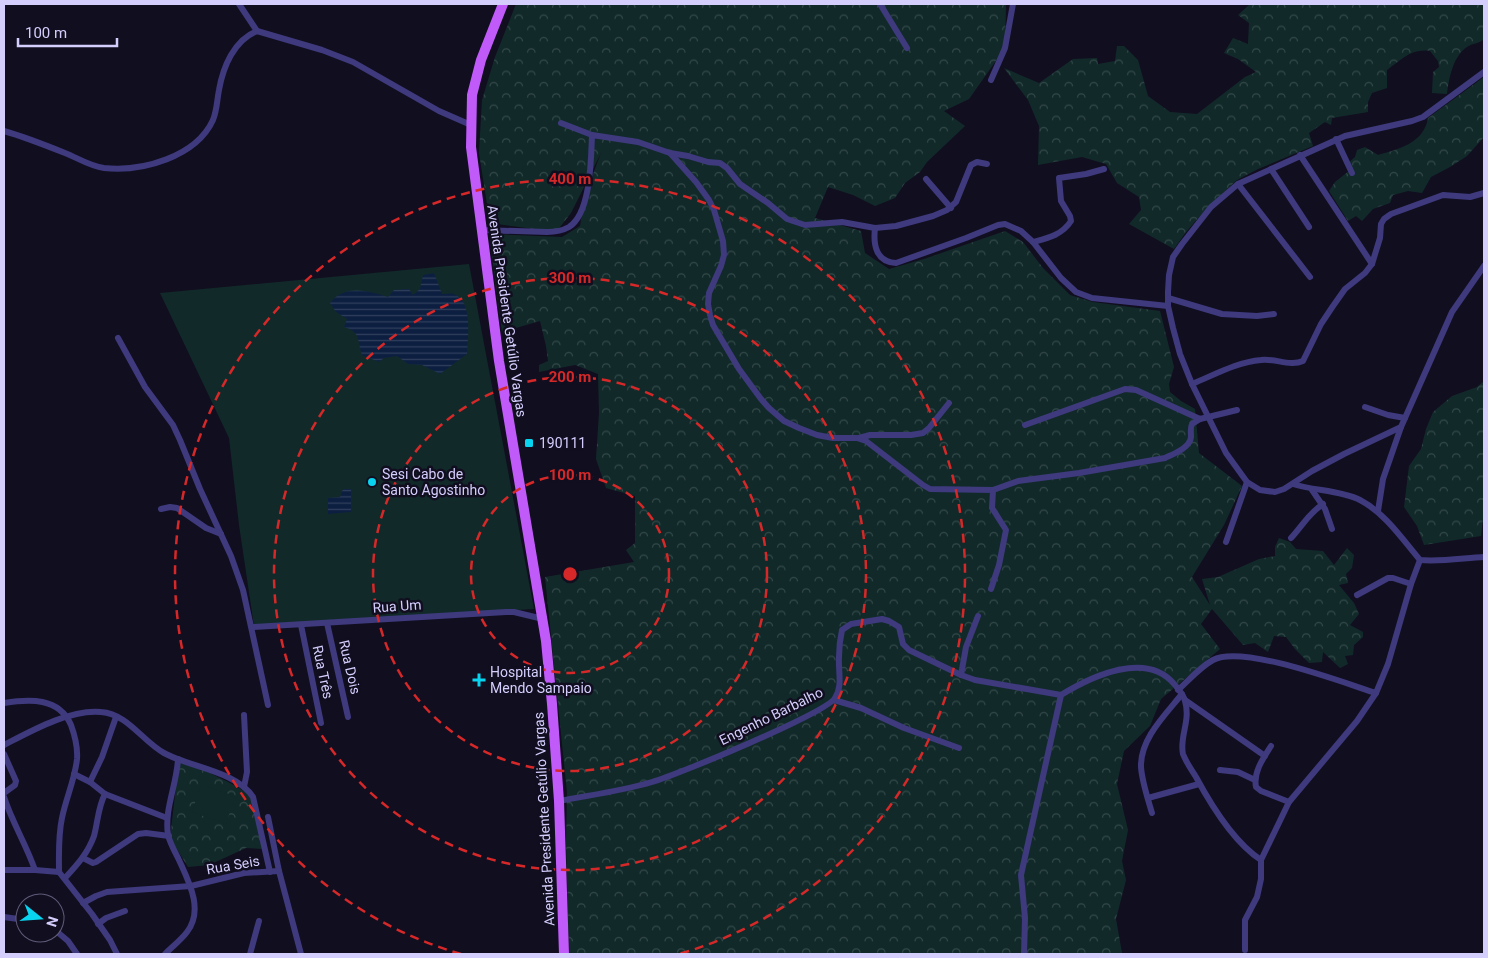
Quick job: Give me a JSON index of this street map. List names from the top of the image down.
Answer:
{
  "streets": {
    "main road": ["Avenida Presidente Getúlio Vargas"],
    "street": [
      "Rua Um",
      "Rua Dois",
      "Rua Três",
      "Engenho Barbalho",
      "Rua Seis"
    ]
  },
  "crossings": [
    ["Avenida Presidente Getúlio Vargas", "Rua Um"],
    ["Avenida Presidente Getúlio Vargas", "Engenho Barbalho"],
    ["Rua Um", "Rua Dois"],
    ["Rua Um", "Rua Três"]
  ],
  "places": {
    "transit": ["190111"],
    "other": ["Sesi Cabo de Santo Agostinho"],
    "health": ["Hospital Mendo Sampaio"]
  },
  "scale_bar": "100 m",
  "north": "right",
  "rings": [
    "400 m",
    "300 m",
    "200 m",
    "100 m"
  ]
}
